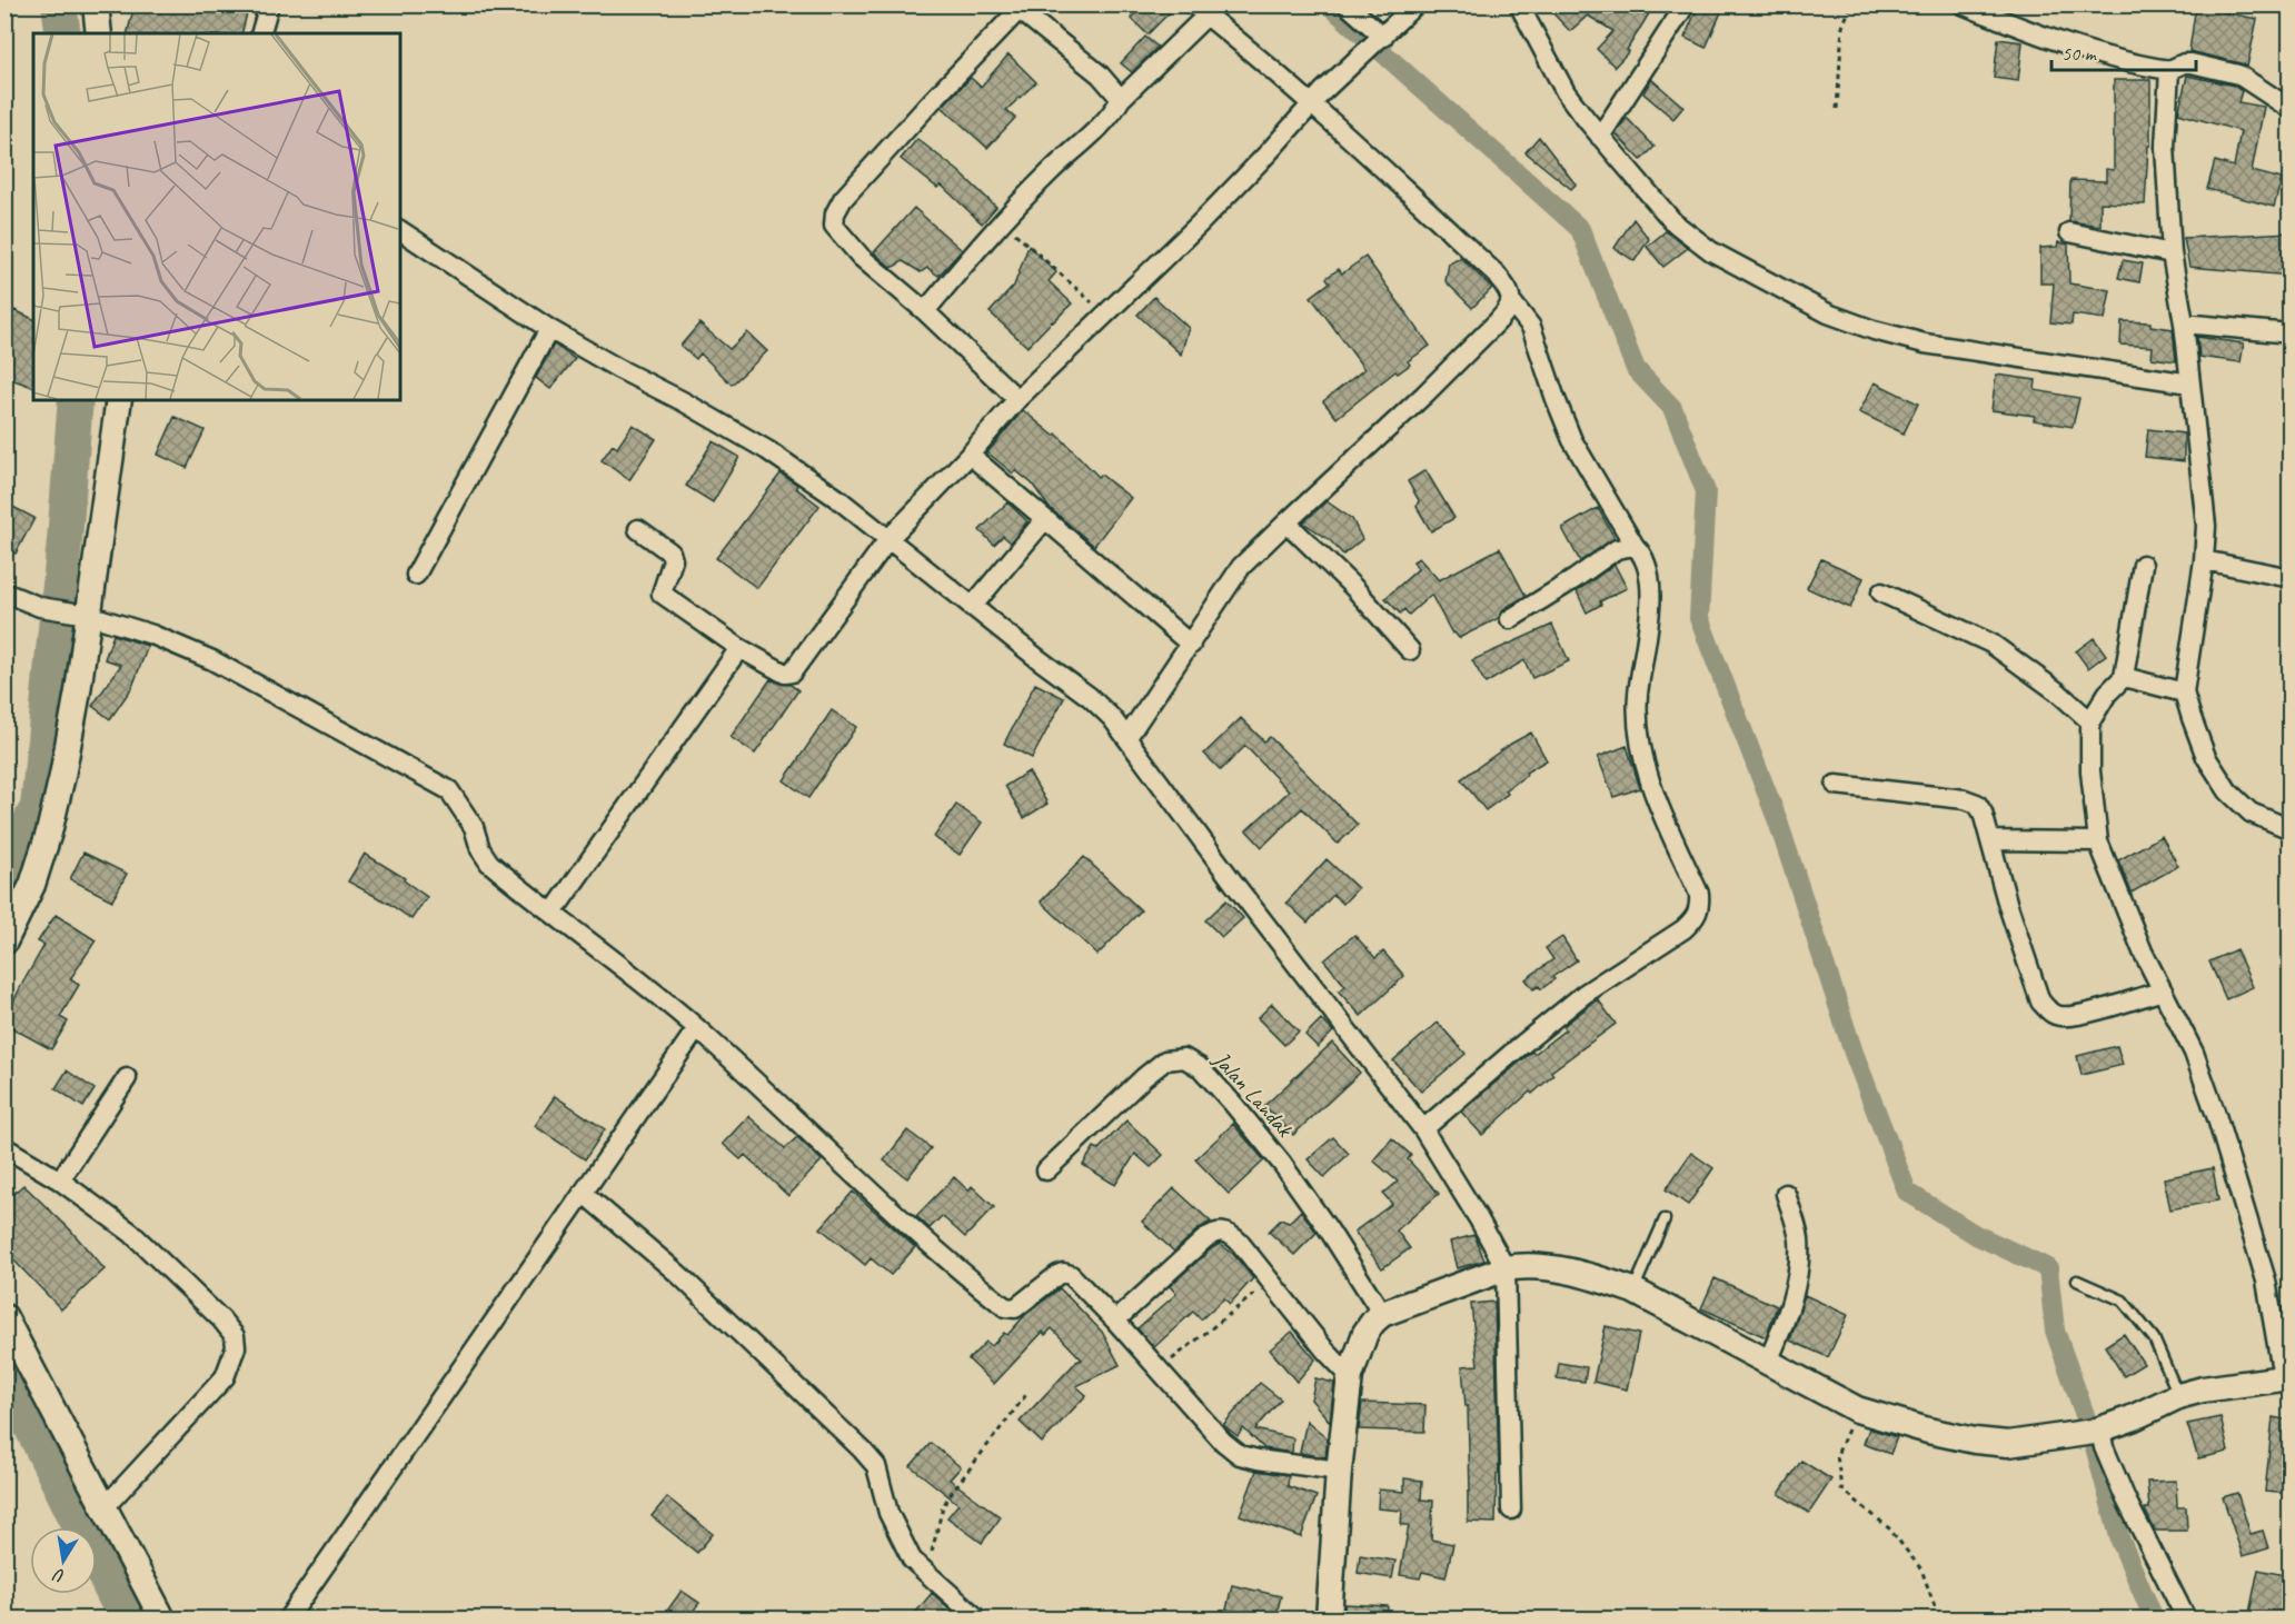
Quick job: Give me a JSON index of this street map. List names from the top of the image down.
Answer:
{
  "streets": {
    "street": ["Jalan Landak"]
  },
  "scale_bar": "50 m",
  "north": "bottom"
}
